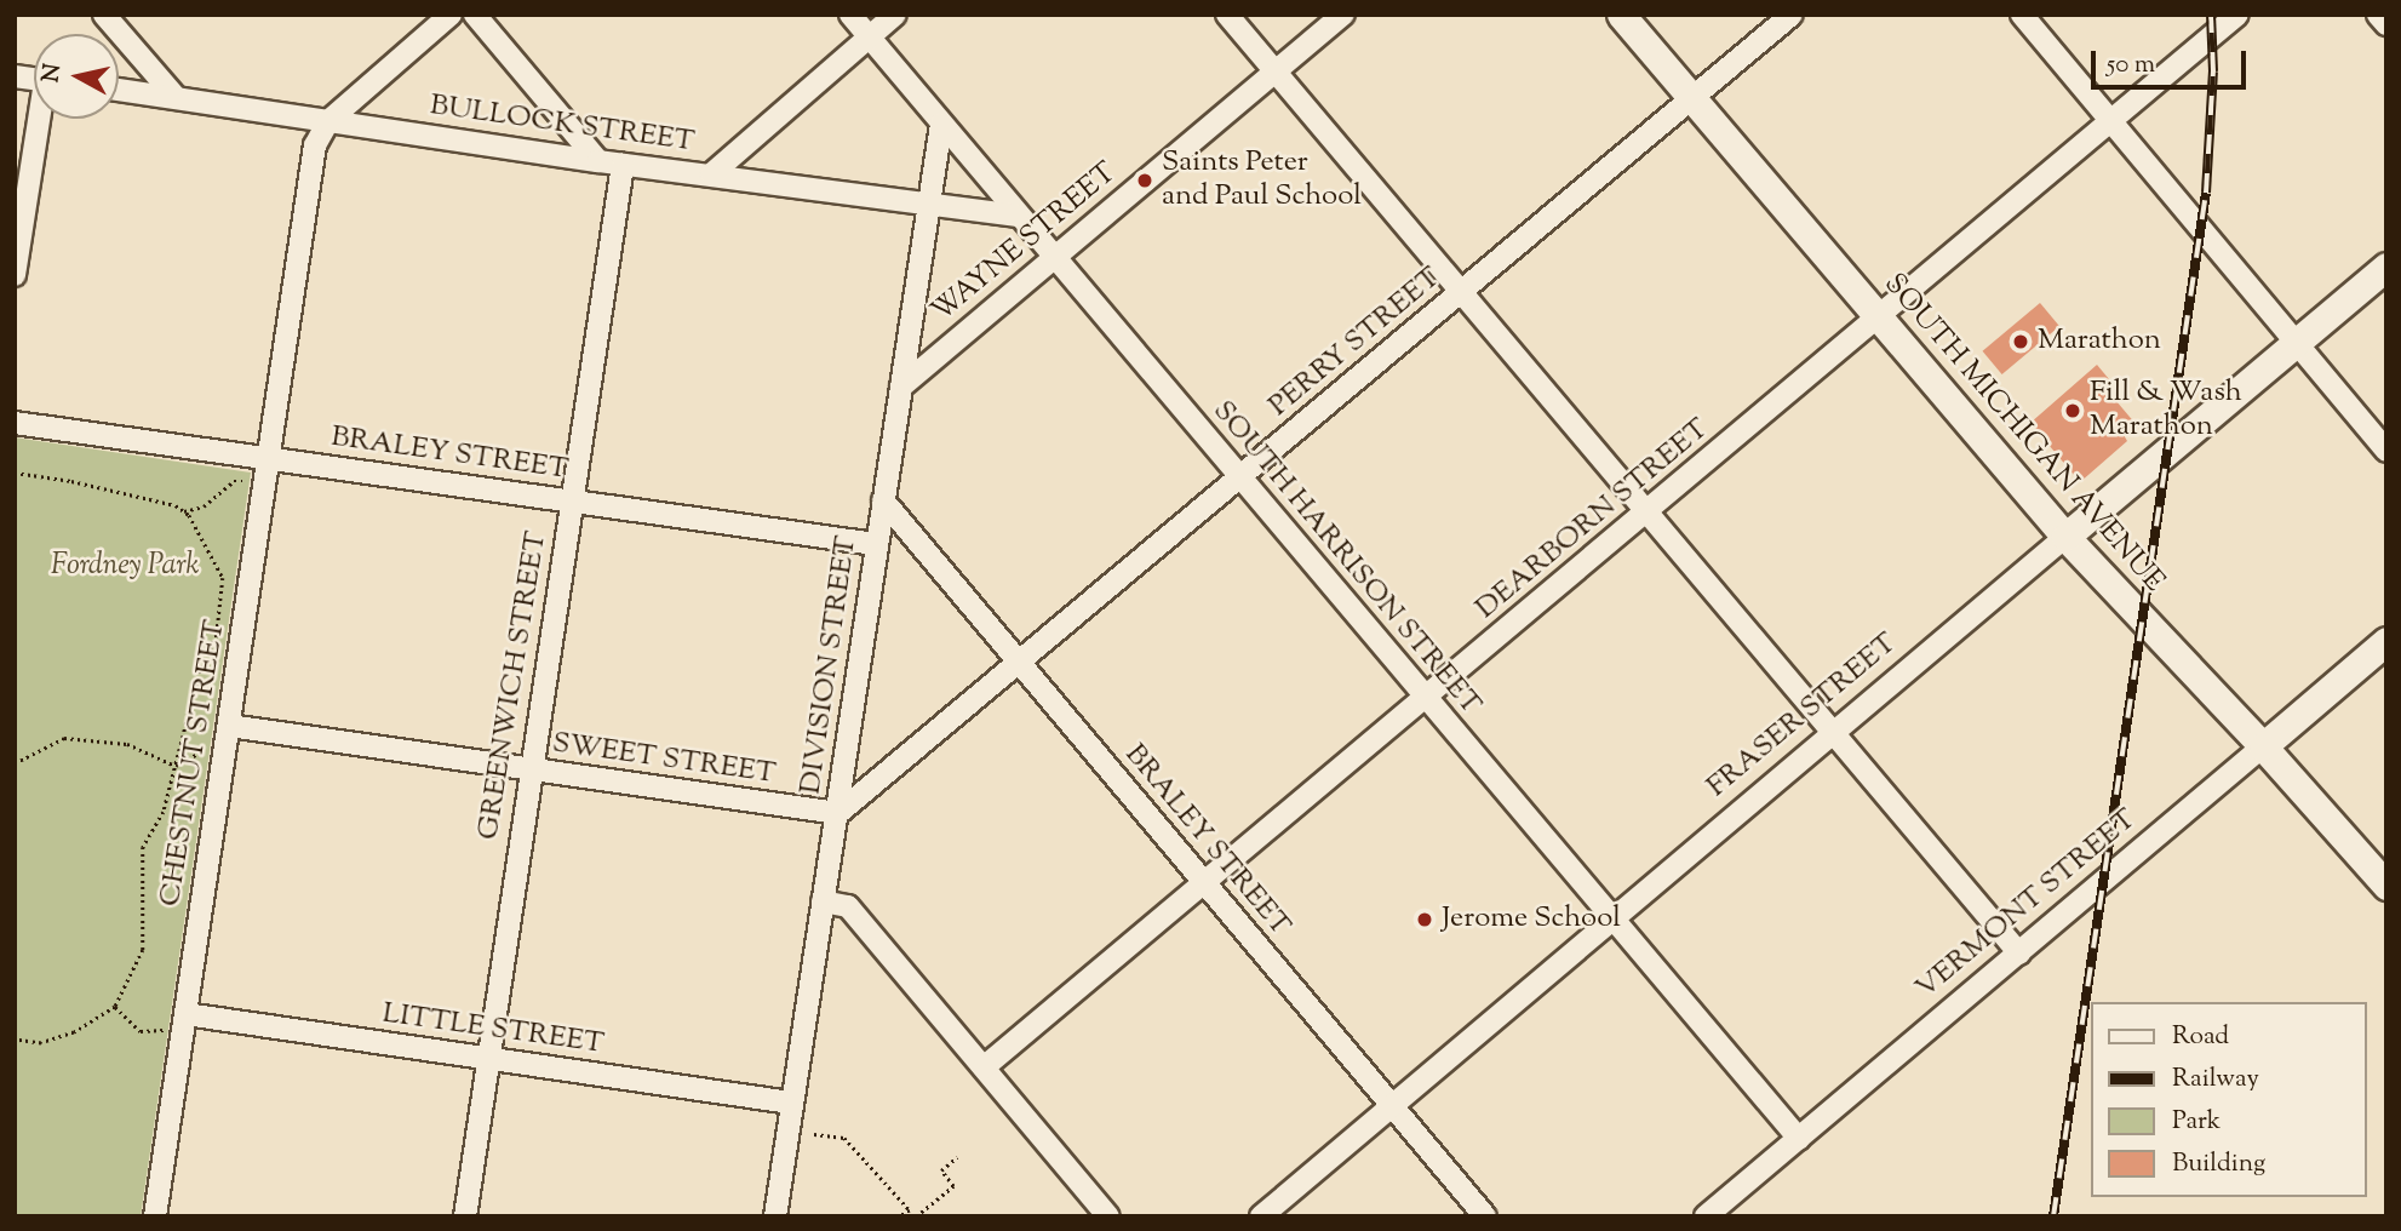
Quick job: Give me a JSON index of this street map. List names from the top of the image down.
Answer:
{
  "streets": {
    "street": [
      "BULLOCK STREET",
      "WAYNE STREET",
      "PERRY STREET",
      "SOUTH MICHIGAN AVENUE",
      "BRALEY STREET",
      "DEARBORN STREET",
      "SOUTH HARRISON STREET",
      "DIVISION STREET",
      "GREENWICH STREET",
      "FRASER STREET",
      "SWEET STREET",
      "CHESTNUT STREET",
      "VERMONT STREET",
      "LITTLE STREET"
    ]
  },
  "crossings": [
    ["BULLOCK STREET", "SOUTH HARRISON STREET"],
    ["BULLOCK STREET", "DIVISION STREET"],
    ["BULLOCK STREET", "GREENWICH STREET"],
    ["BULLOCK STREET", "CHESTNUT STREET"],
    ["WAYNE STREET", "SOUTH HARRISON STREET"],
    ["WAYNE STREET", "DIVISION STREET"],
    ["PERRY STREET", "SOUTH MICHIGAN AVENUE"],
    ["PERRY STREET", "BRALEY STREET"],
    ["PERRY STREET", "SOUTH HARRISON STREET"],
    ["PERRY STREET", "DIVISION STREET"],
    ["PERRY STREET", "SWEET STREET"],
    ["SOUTH MICHIGAN AVENUE", "DEARBORN STREET"],
    ["SOUTH MICHIGAN AVENUE", "FRASER STREET"],
    ["SOUTH MICHIGAN AVENUE", "VERMONT STREET"],
    ["BRALEY STREET", "DEARBORN STREET"],
    ["BRALEY STREET", "DIVISION STREET"],
    ["BRALEY STREET", "GREENWICH STREET"],
    ["BRALEY STREET", "FRASER STREET"],
    ["BRALEY STREET", "CHESTNUT STREET"],
    ["DEARBORN STREET", "SOUTH HARRISON STREET"],
    ["SOUTH HARRISON STREET", "DIVISION STREET"],
    ["SOUTH HARRISON STREET", "FRASER STREET"],
    ["SOUTH HARRISON STREET", "VERMONT STREET"],
    ["DIVISION STREET", "SWEET STREET"],
    ["DIVISION STREET", "LITTLE STREET"],
    ["GREENWICH STREET", "SWEET STREET"],
    ["GREENWICH STREET", "LITTLE STREET"],
    ["SWEET STREET", "CHESTNUT STREET"],
    ["CHESTNUT STREET", "LITTLE STREET"]
  ],
  "parks": ["Fordney Park"],
  "places": [
    "Saints Peter and Paul School",
    "Marathon",
    "Fill & Wash Marathon",
    "Jerome School"
  ],
  "legend": [
    "Road",
    "Railway",
    "Park",
    "Building"
  ],
  "scale_bar": "50 m",
  "north": "left"
}
